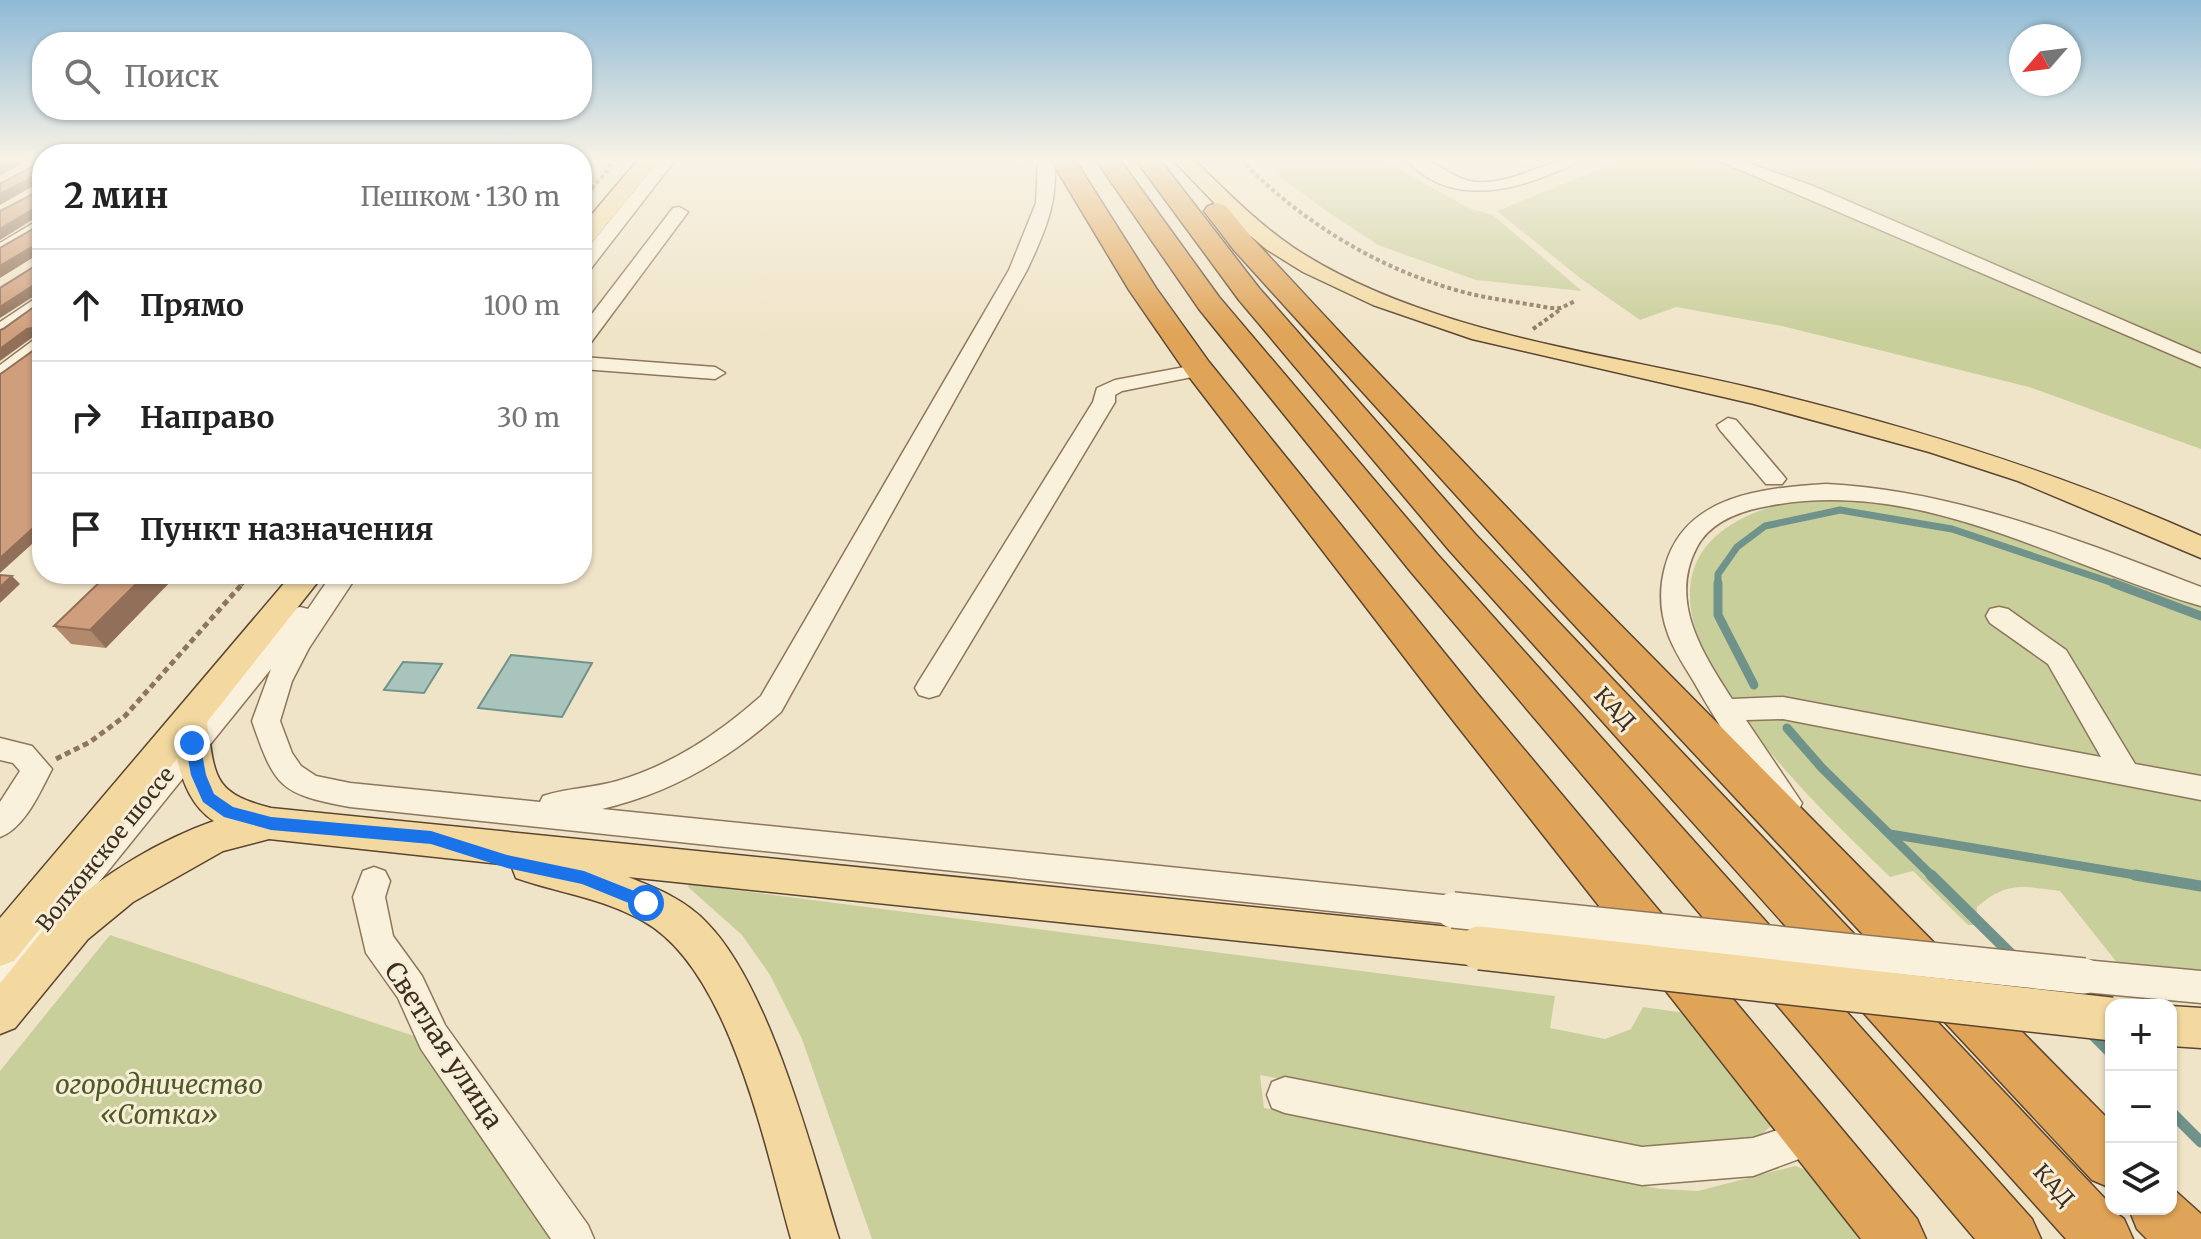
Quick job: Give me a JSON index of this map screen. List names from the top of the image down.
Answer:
{
  "streets": {
    "highway": ["КАД"],
    "main road": ["Волхонское шоссе"],
    "street": ["Светлая улица"]
  },
  "parks": ["огородничество «Сотка»"],
  "north": "bottom left",
  "page": {
    "search": "Поиск",
    "heading": ["2 мин", "Пешком · 130 m"],
    "list": [
      ["Прямо", "100 m"],
      ["Направо", "30 m"],
      "Пункт назначения"
    ],
    "map_buttons": ["+", "−"]
  }
}
